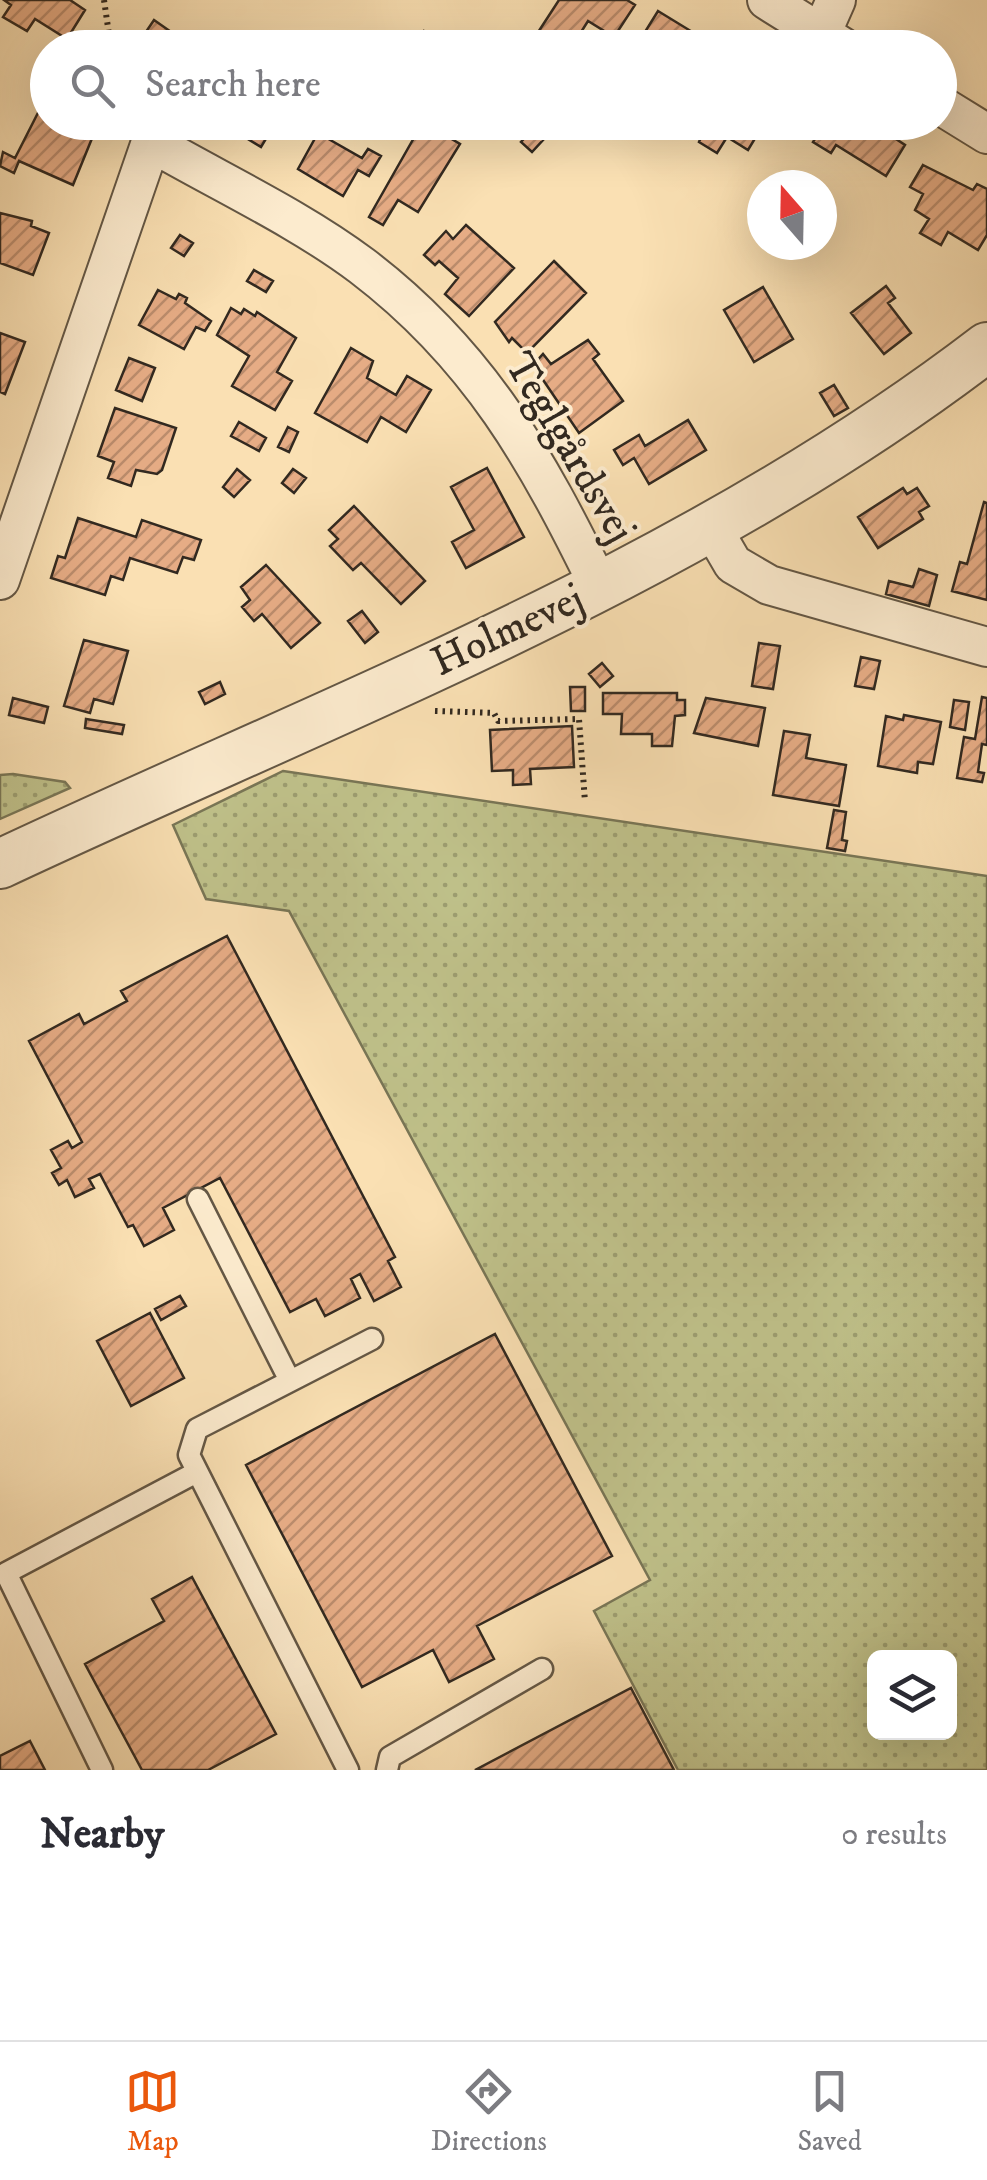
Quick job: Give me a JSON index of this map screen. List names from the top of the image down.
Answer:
{
  "streets": {
    "street": ["Teglgårdsvej", "Holmevej"]
  },
  "crossings": [
    ["Teglgårdsvej", "Holmevej"]
  ],
  "north": "top",
  "page": {
    "search": "Search here",
    "heading": ["Nearby", "0 results"],
    "nav": ["Map", "Directions", "Saved"]
  }
}
